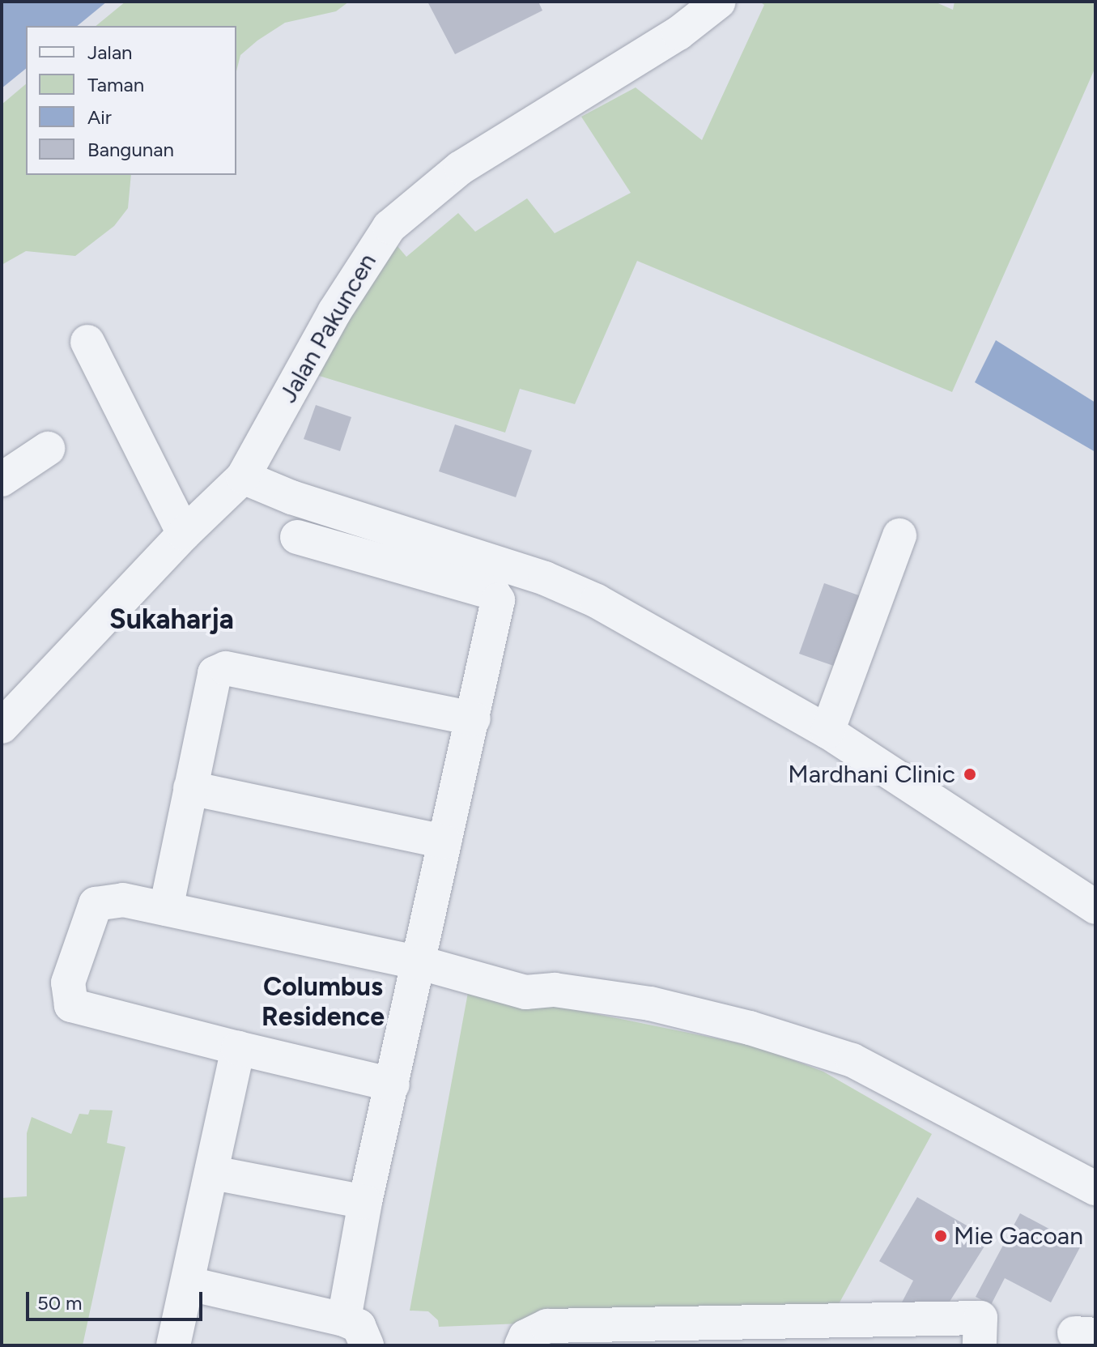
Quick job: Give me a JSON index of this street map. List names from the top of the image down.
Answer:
{
  "streets": {
    "street": ["Jalan Pakuncen"]
  },
  "districts": ["Sukaharja", "Columbus Residence"],
  "places": ["Mardhani Clinic", "Mie Gacoan"],
  "legend": [
    "Jalan",
    "Taman",
    "Air",
    "Bangunan"
  ],
  "scale_bar": "50 m"
}
